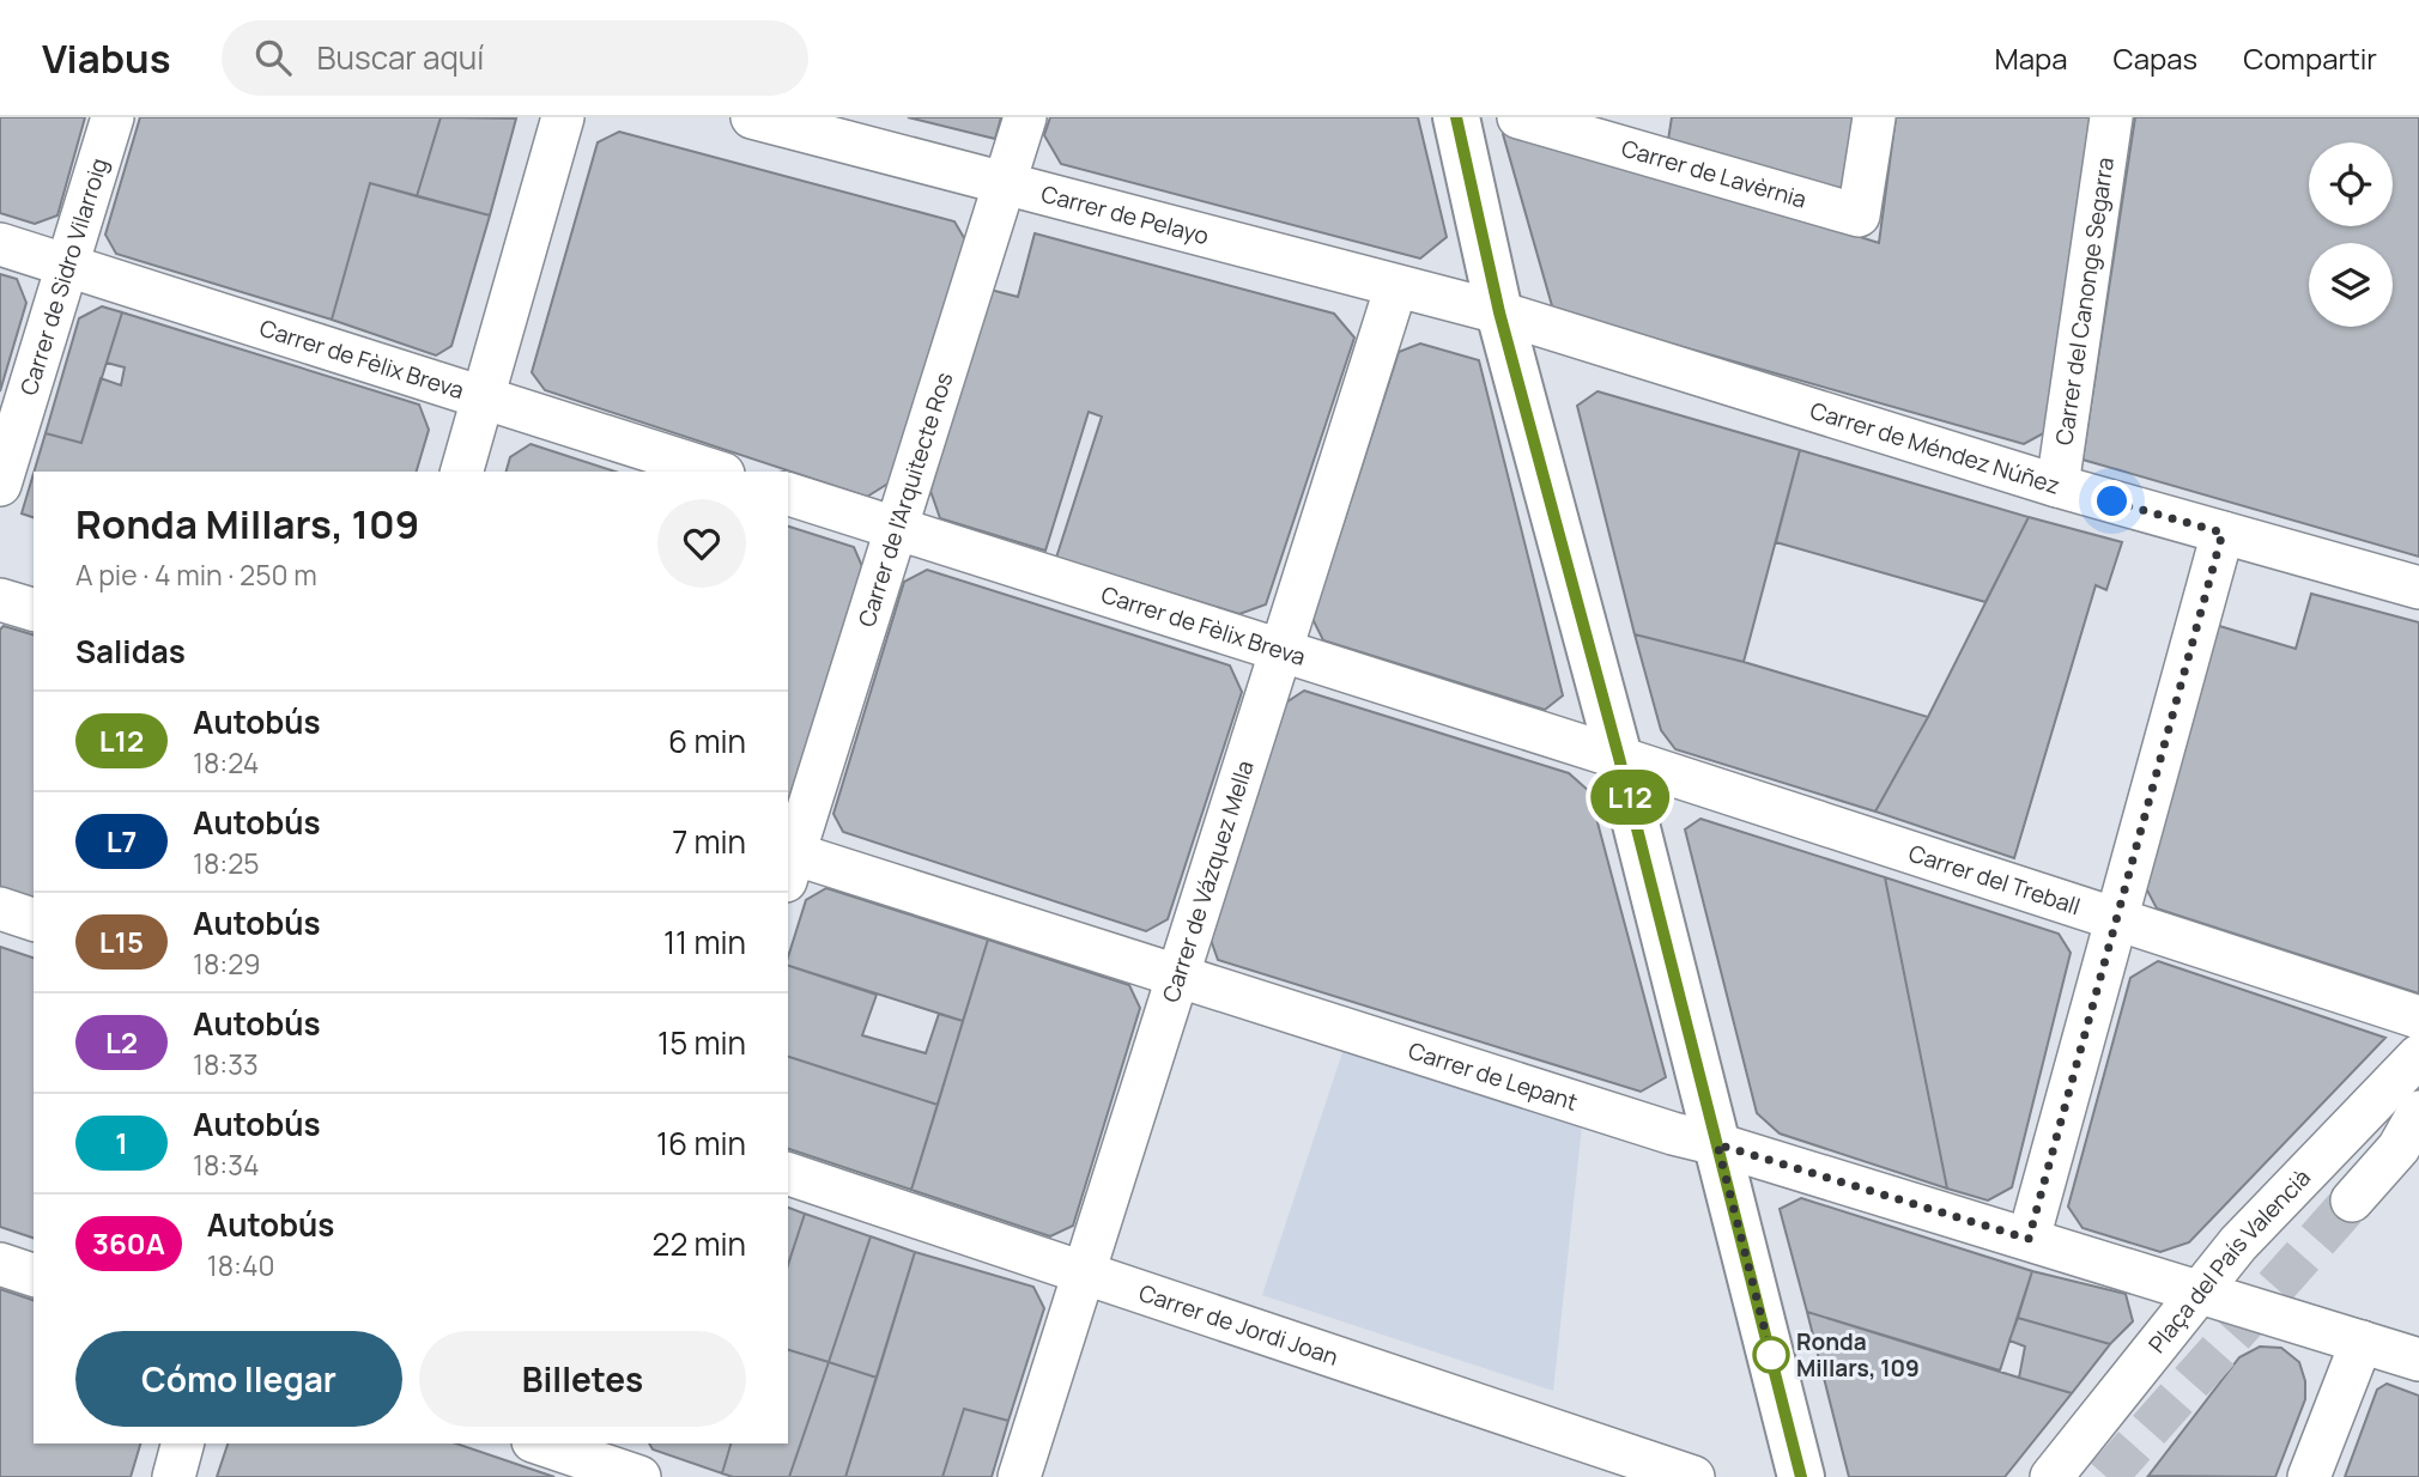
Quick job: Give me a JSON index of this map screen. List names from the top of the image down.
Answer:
{
  "streets": {
    "street": [
      "Carrer de Lavèrnia",
      "Carrer de Pelayo",
      "Carrer de Sidro Vilarroig",
      "Carrer del Canonge Segarra",
      "Carrer de Fèlix Breva",
      "Carrer de Méndez Núñez",
      "Carrer de l'Arquitecte Ros",
      "Carrer del Treball",
      "Carrer de Vázquez Mella",
      "Carrer de Lepant",
      "Plaça del País Valencià",
      "Carrer de Jordi Joan"
    ]
  },
  "crossings": [
    ["Carrer de Pelayo", "Carrer de Méndez Núñez"],
    ["Carrer de Pelayo", "Carrer de l'Arquitecte Ros"],
    ["Carrer de Pelayo", "Carrer de Vázquez Mella"],
    ["Carrer de Sidro Vilarroig", "Carrer de Fèlix Breva"],
    ["Carrer del Canonge Segarra", "Carrer de Méndez Núñez"],
    ["Carrer de Fèlix Breva", "Carrer de l'Arquitecte Ros"],
    ["Carrer de Fèlix Breva", "Carrer del Treball"],
    ["Carrer de Fèlix Breva", "Carrer de Vázquez Mella"],
    ["Carrer de l'Arquitecte Ros", "Carrer de Lepant"],
    ["Carrer de Vázquez Mella", "Carrer de Lepant"],
    ["Carrer de Vázquez Mella", "Carrer de Jordi Joan"],
    ["Carrer de Lepant", "Plaça del País Valencià"]
  ],
  "places": ["Ronda Millars, 109"],
  "lines": ["bus line L12"],
  "page": {
    "header": "Viabus",
    "search": "Buscar aquí",
    "nav": ["Mapa", "Capas", "Compartir"],
    "on_map": "L12",
    "heading": [
      ["Ronda Millars, 109", "A pie · 4 min · 250 m"],
      "Salidas"
    ],
    "list": [
      {
        "mark": "L12",
        "name": "Autobús",
        "note": "18:24",
        "value": "6 min"
      },
      {
        "mark": "L7",
        "name": "Autobús",
        "note": "18:25",
        "value": "7 min"
      },
      {
        "mark": "L15",
        "name": "Autobús",
        "note": "18:29",
        "value": "11 min"
      },
      {
        "mark": "L2",
        "name": "Autobús",
        "note": "18:33",
        "value": "15 min"
      },
      {
        "mark": "1",
        "name": "Autobús",
        "note": "18:34",
        "value": "16 min"
      },
      {
        "mark": "360A",
        "name": "Autobús",
        "note": "18:40",
        "value": "22 min"
      }
    ],
    "buttons": ["Cómo llegar", "Billetes"]
  }
}
